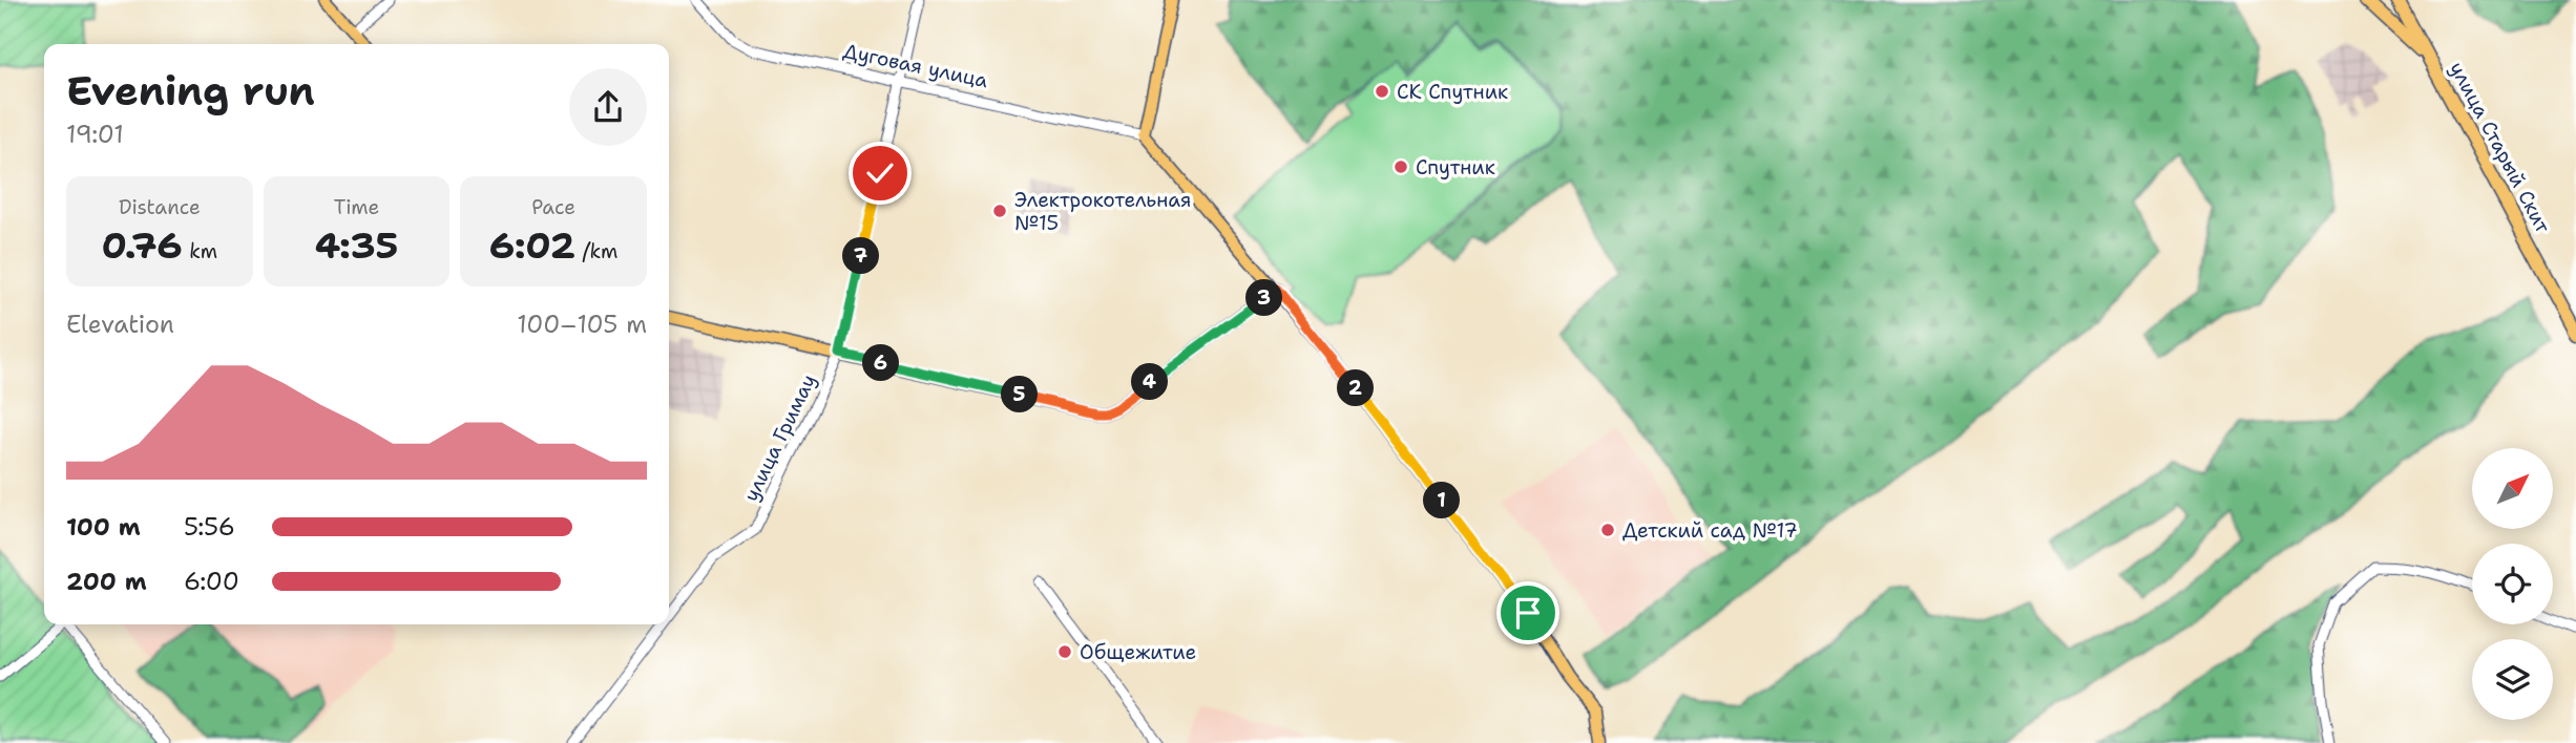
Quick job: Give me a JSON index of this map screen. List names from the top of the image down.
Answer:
{
  "streets": {
    "highway": ["улица Старый Скит"],
    "street": ["Дуговая улица", "улица Гримау"]
  },
  "crossings": [
    ["Дуговая улица", "улица Гримау"]
  ],
  "places": [
    "СК Спутник",
    "Спутник",
    "Электрокотельная №15",
    "Детский сад №17",
    "Общежитие"
  ],
  "north": "top right",
  "page": {
    "heading": ["Evening run", "19:01"],
    "stats": [
      ["Distance", "0.76 km"],
      ["Time", "4:35"],
      ["Pace", "6:02 /km"]
    ],
    "pins": [
      "7",
      "3",
      "6",
      "4",
      "2",
      "5",
      "1"
    ],
    "chart": ["Elevation", "100–105 m"],
    "list": [
      {
        "name": "100 m",
        "note": "5:56"
      },
      {
        "name": "200 m",
        "note": "6:00"
      }
    ]
  }
}
